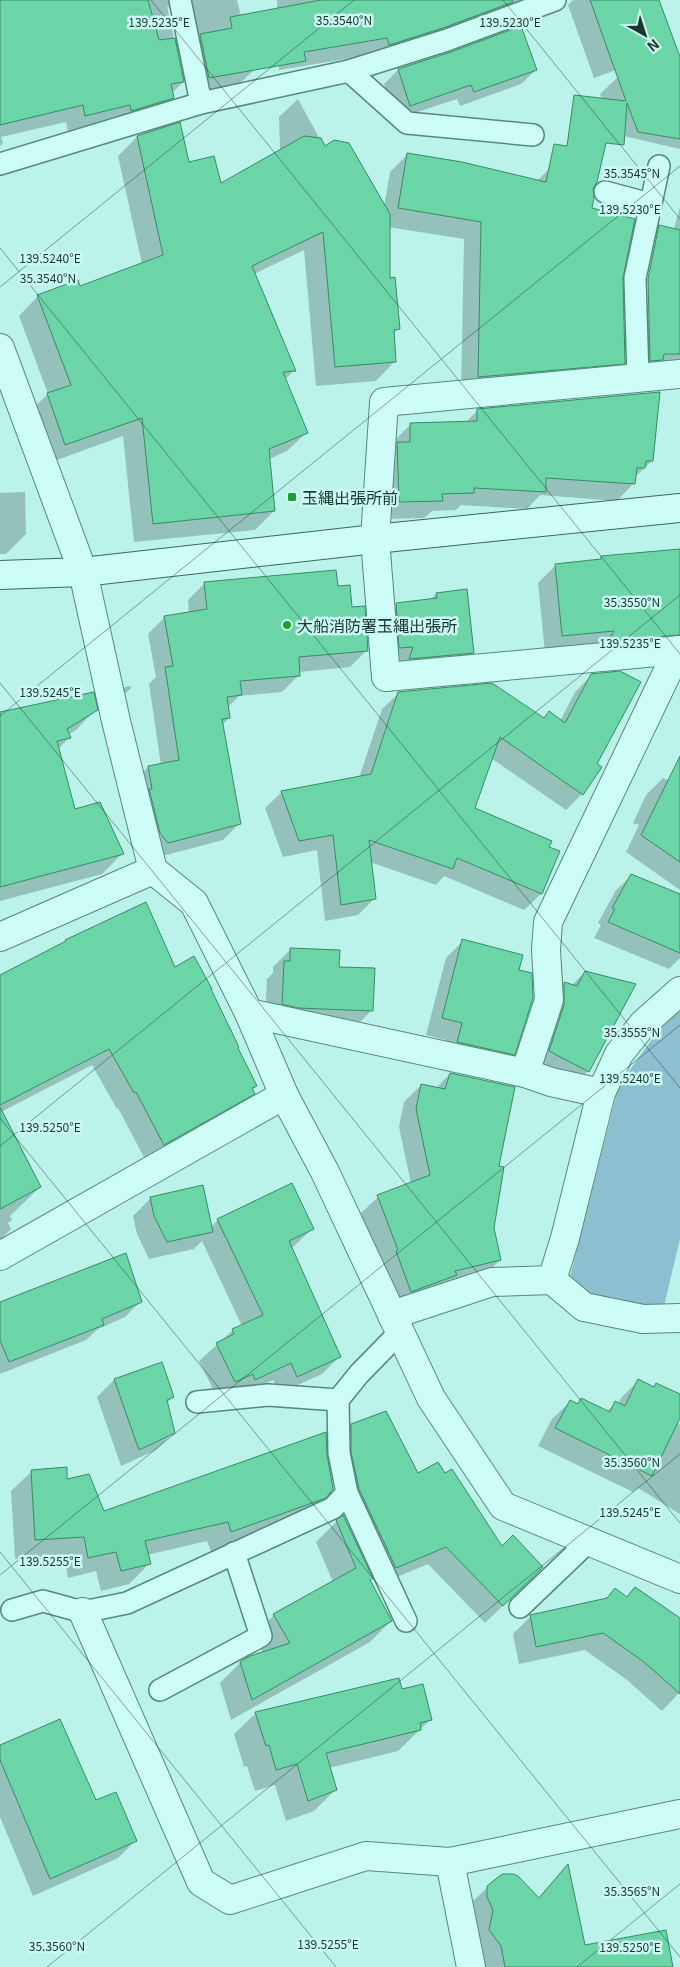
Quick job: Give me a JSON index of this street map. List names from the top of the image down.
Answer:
{
  "places": {
    "transit": ["玉縄出張所前"],
    "other": ["大船消防署玉縄出張所"]
  },
  "north": "bottom right",
  "coordinates": [
    "35.3540°N",
    "139.5235°E",
    "139.5230°E",
    "35.3545°N",
    "139.5240°E",
    "35.3550°N",
    "139.5245°E",
    "35.3555°N",
    "139.5250°E",
    "35.3560°N",
    "139.5255°E",
    "35.3565°N"
  ]
}
